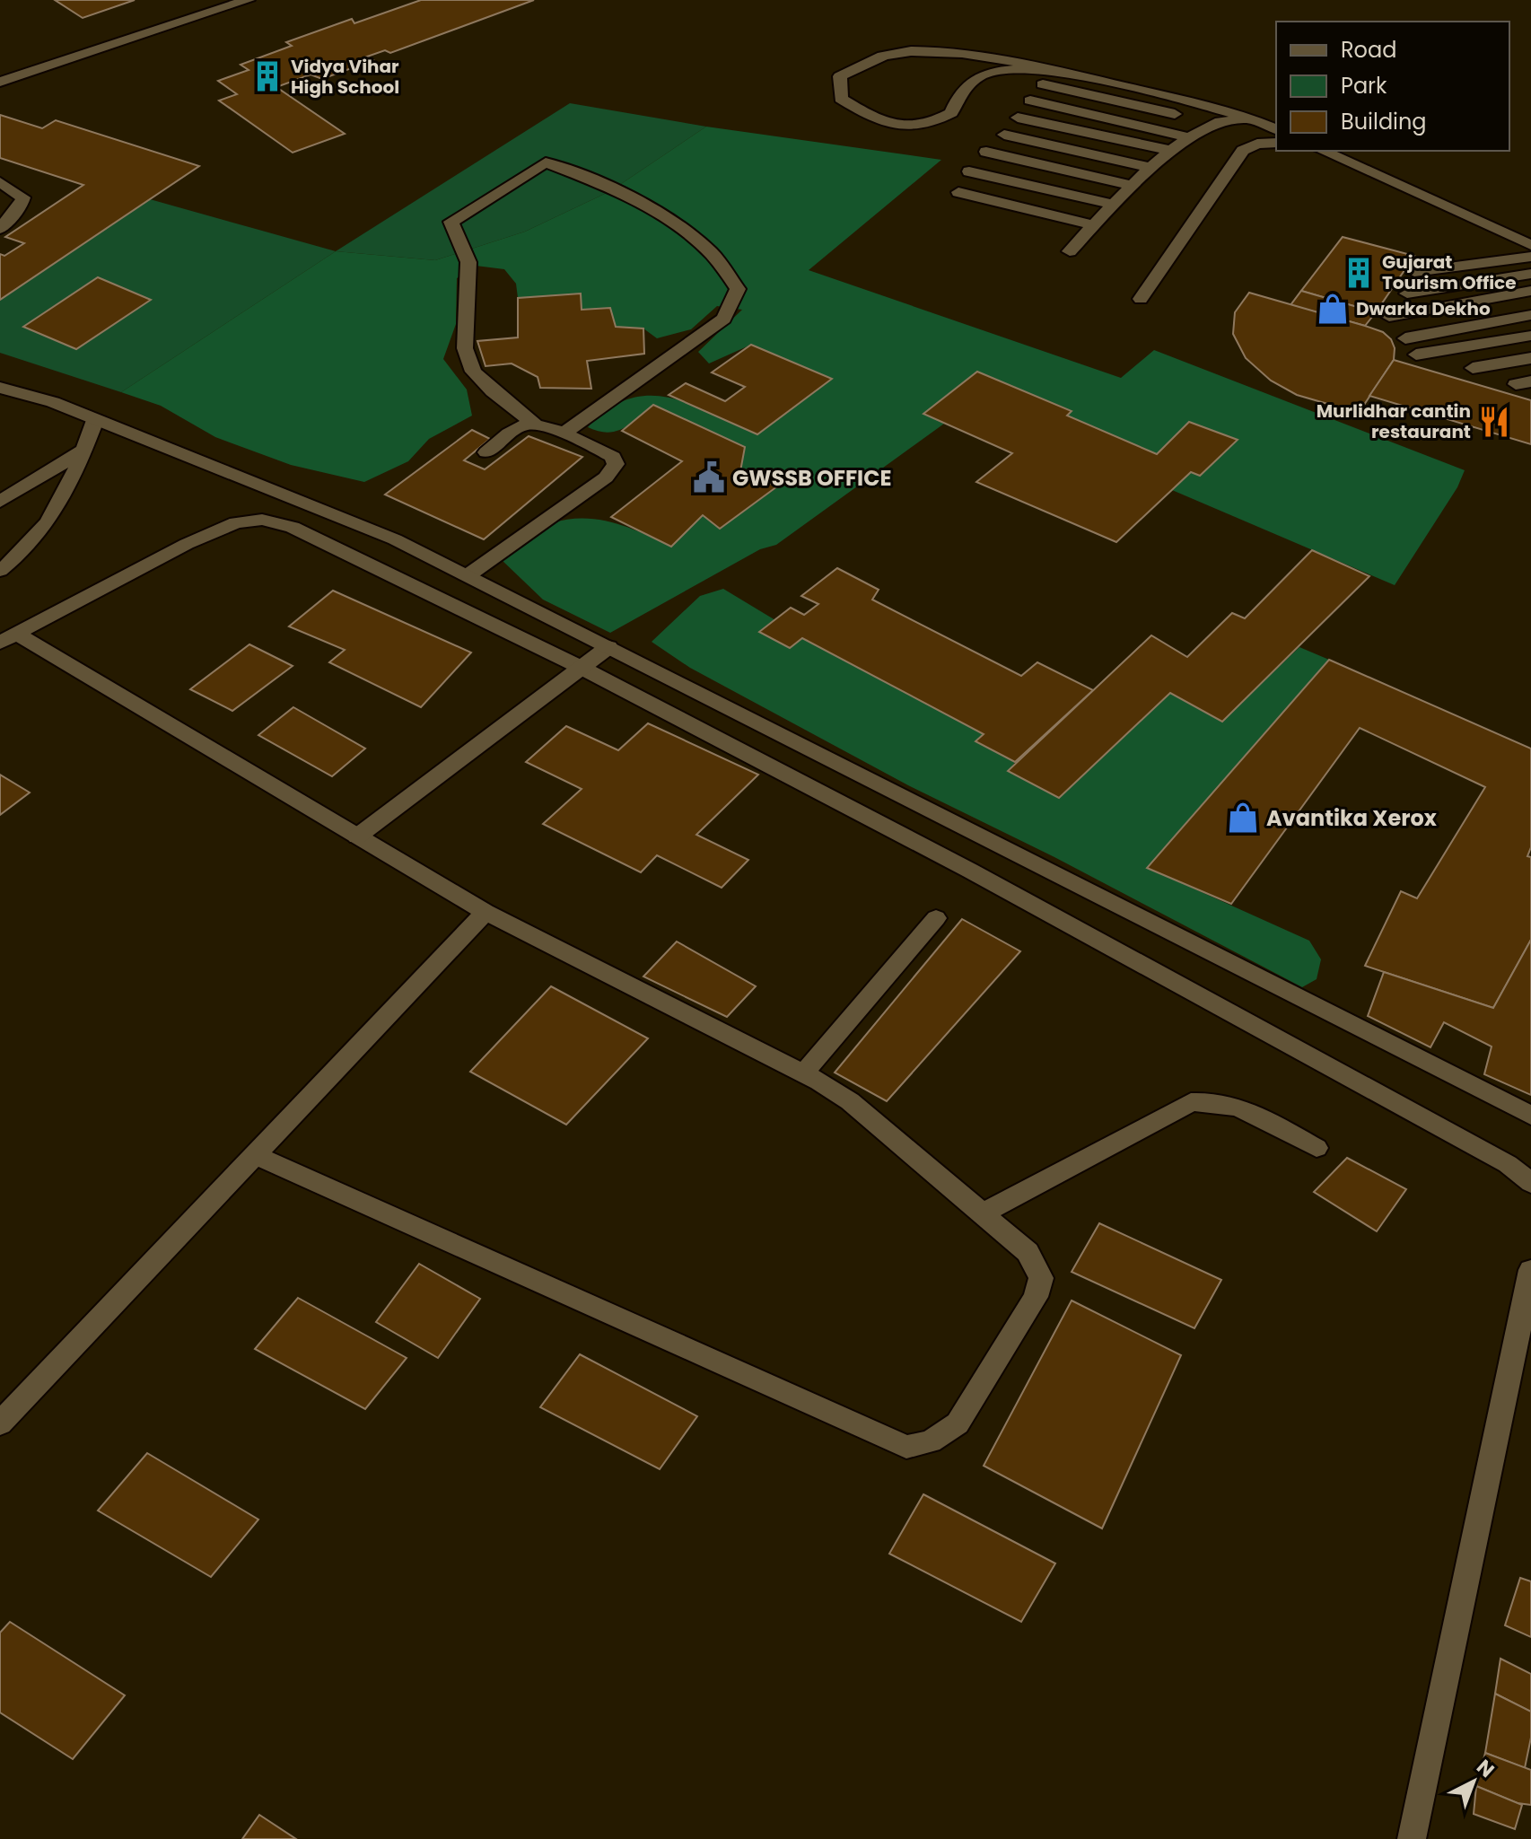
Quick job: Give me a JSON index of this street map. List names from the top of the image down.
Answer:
{
  "places": {
    "building": ["Vidya Vihar High School", "Gujarat Tourism Office"],
    "shop": ["Dwarka Dekho", "Avantika Xerox"],
    "restaurant": ["Murlidhar cantin restaurant"],
    "public building": ["GWSSB OFFICE"]
  },
  "legend": ["Road", "Park", "Building"],
  "north": "top right"
}
